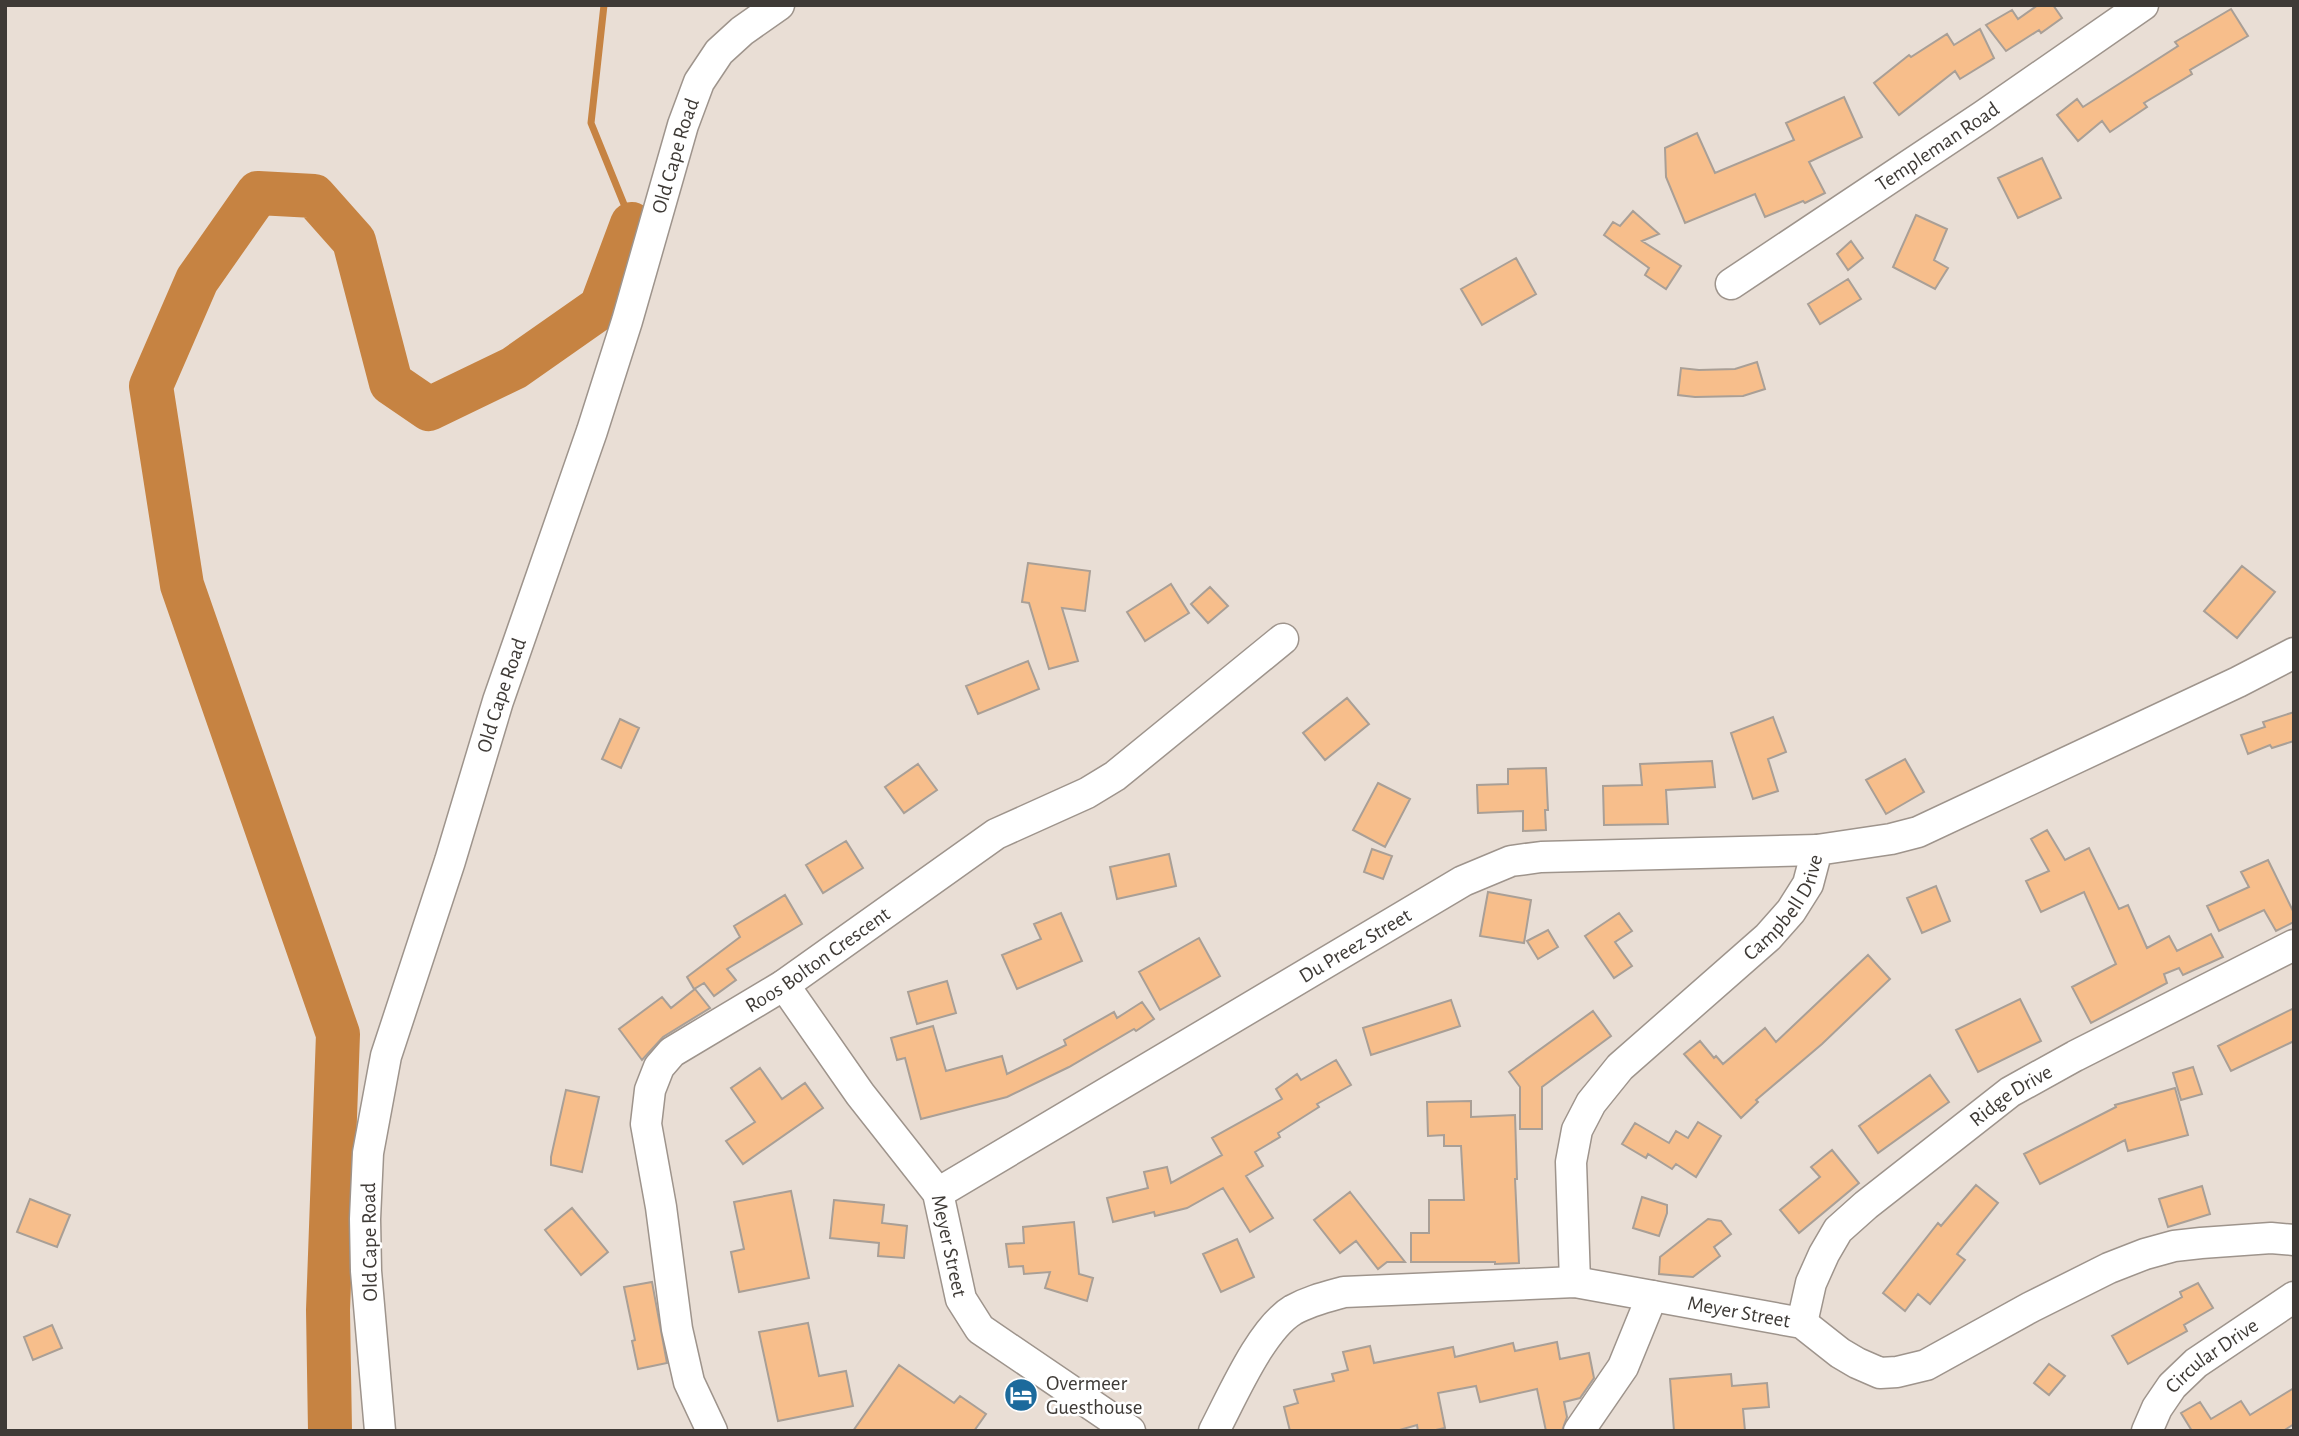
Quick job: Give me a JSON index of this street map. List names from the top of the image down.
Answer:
{
  "streets": {
    "street": [
      "Templeman Road",
      "Old Cape Road",
      "Campbell Drive",
      "Du Preez Street",
      "Roos Bolton Crescent",
      "Ridge Drive",
      "Meyer Street",
      "Circular Drive"
    ]
  },
  "crossings": [
    ["Campbell Drive", "Du Preez Street"],
    ["Campbell Drive", "Meyer Street"],
    ["Du Preez Street", "Meyer Street"],
    ["Roos Bolton Crescent", "Meyer Street"],
    ["Ridge Drive", "Meyer Street"]
  ],
  "places": {
    "hotel": ["Overmeer Guesthouse"]
  }
}
